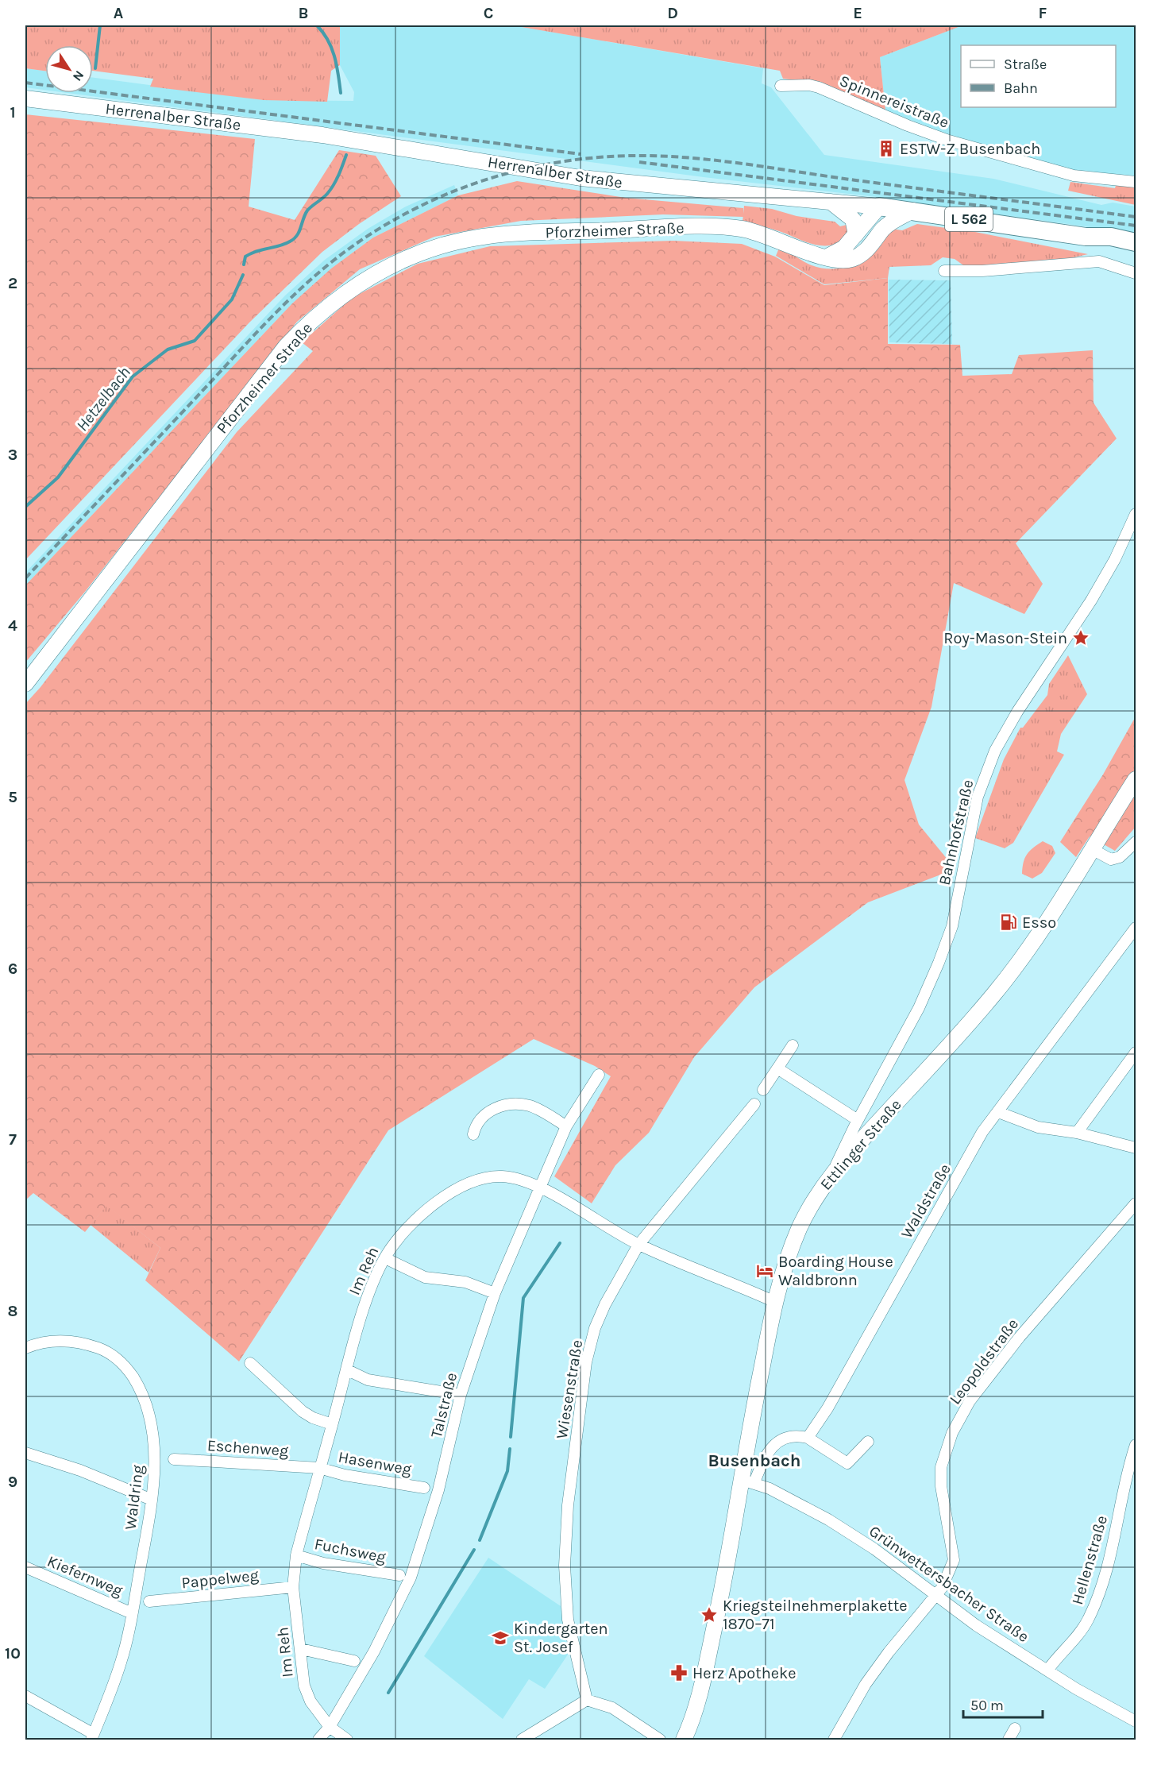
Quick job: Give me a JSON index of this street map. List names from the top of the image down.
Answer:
{
  "streets": {
    "main road": [
      "Herrenalber Straße",
      "L 562",
      "Pforzheimer Straße",
      "Ettlinger Straße"
    ],
    "street": [
      "Spinnereistraße",
      "Bahnhofstraße",
      "Waldstraße",
      "Im Reh",
      "Leopoldstraße",
      "Wiesenstraße",
      "Talstraße",
      "Eschenweg",
      "Hasenweg",
      "Waldring",
      "Fuchsweg",
      "Hellenstraße",
      "Kiefernweg",
      "Pappelweg",
      "Grünwettersbacher Straße"
    ]
  },
  "crossings": [
    ["Bahnhofstraße", "Ettlinger Straße"],
    ["Ettlinger Straße", "Im Reh"],
    ["Ettlinger Straße", "Grünwettersbacher Straße"],
    ["Im Reh", "Wiesenstraße"],
    ["Im Reh", "Talstraße"],
    ["Im Reh", "Eschenweg"],
    ["Im Reh", "Hasenweg"],
    ["Im Reh", "Fuchsweg"],
    ["Im Reh", "Pappelweg"],
    ["Leopoldstraße", "Grünwettersbacher Straße"],
    ["Eschenweg", "Hasenweg"],
    ["Waldring", "Kiefernweg"],
    ["Hellenstraße", "Grünwettersbacher Straße"]
  ],
  "districts": ["Busenbach"],
  "water": ["Hetzelbach"],
  "places": {
    "building": ["ESTW-Z Busenbach"],
    "place": ["Roy-Mason-Stein", "Kriegsteilnehmerplakette 1870–71"],
    "fuel station": ["Esso"],
    "hotel": ["Boarding House Waldbronn"],
    "school or university": ["Kindergarten St. Josef"],
    "pharmacy": ["Herz Apotheke"]
  },
  "legend": ["Straße", "Bahn"],
  "scale_bar": "50 m",
  "north": "bottom right",
  "grid": {
    "columns": [
      "A",
      "B",
      "C",
      "D",
      "E",
      "F"
    ],
    "rows": [
      "1",
      "2",
      "3",
      "4",
      "5",
      "6",
      "7",
      "8",
      "9",
      "10"
    ]
  }
}
